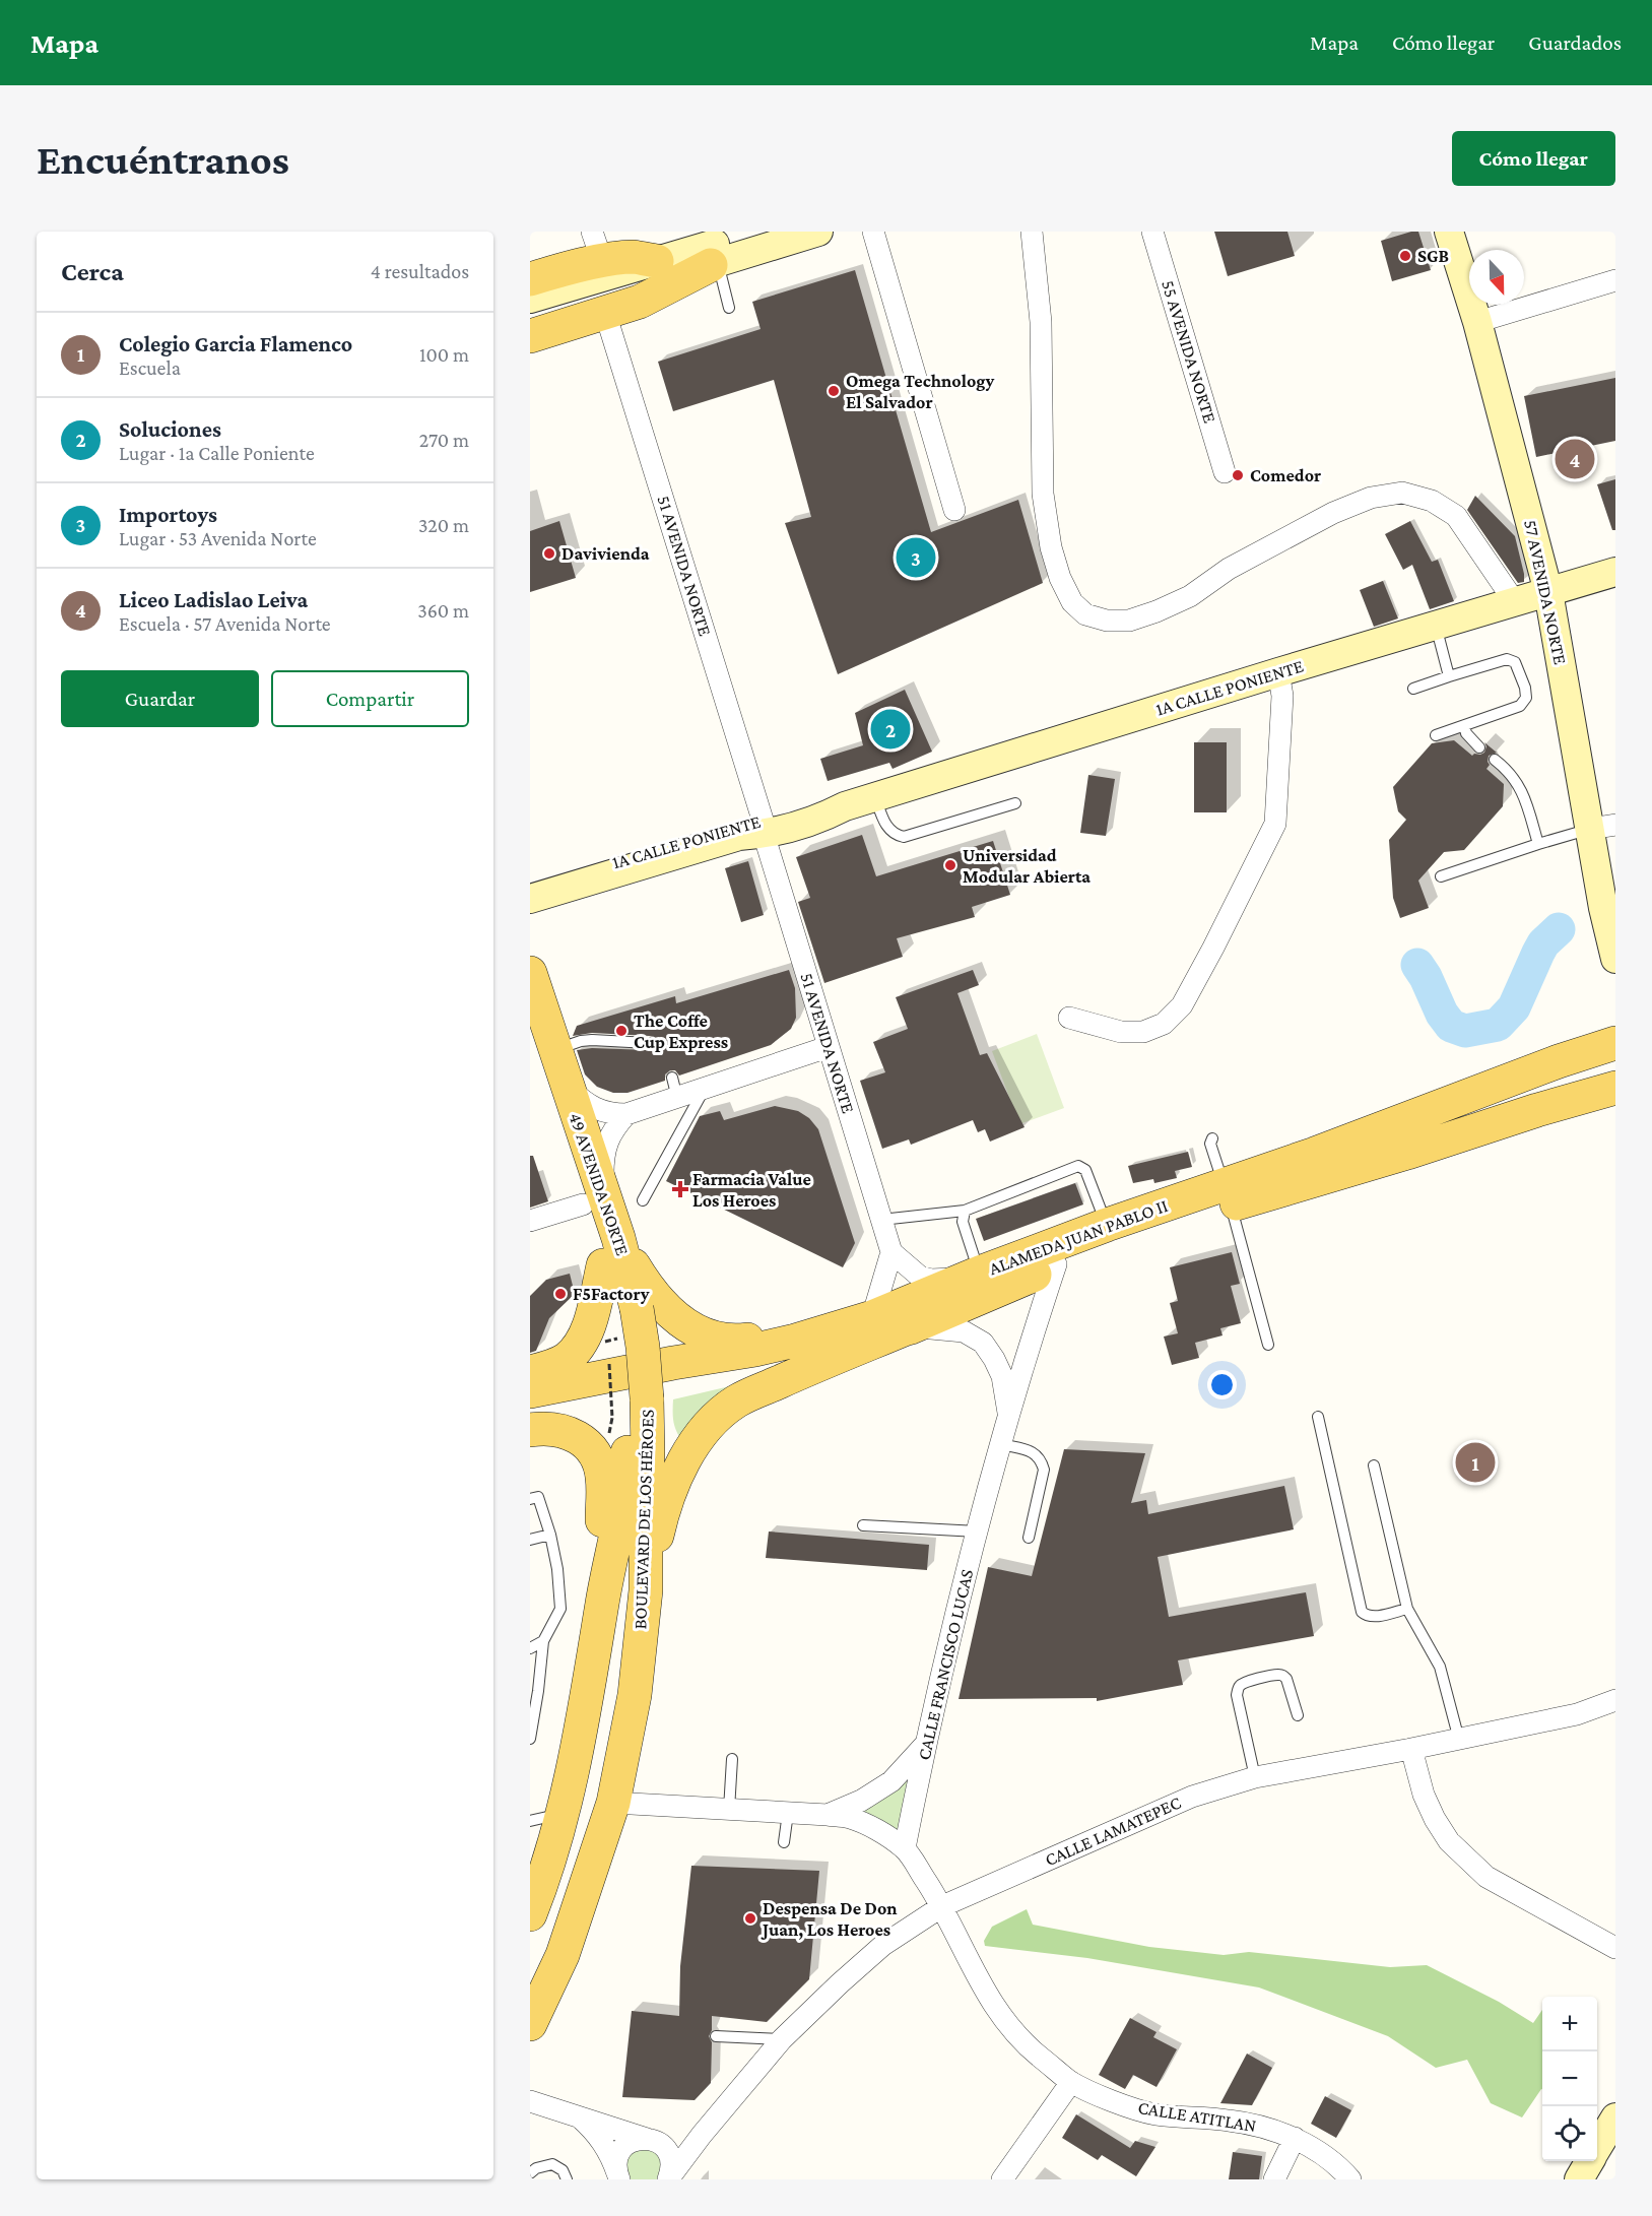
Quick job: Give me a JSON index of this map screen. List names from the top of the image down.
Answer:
{
  "streets": {
    "main road": ["49 AVENIDA NORTE", "ALAMEDA JUAN PABLO II", "BOULEVARD DE LOS HÉROES"],
    "street": [
      "55 AVENIDA NORTE",
      "51 AVENIDA NORTE",
      "57 AVENIDA NORTE",
      "1A CALLE PONIENTE",
      "CALLE FRANCISCO LUCAS",
      "CALLE LAMATEPEC",
      "CALLE ATITLAN"
    ]
  },
  "crossings": [
    ["51 AVENIDA NORTE", "1A CALLE PONIENTE"],
    ["57 AVENIDA NORTE", "1A CALLE PONIENTE"],
    ["49 AVENIDA NORTE", "BOULEVARD DE LOS HÉROES"],
    ["ALAMEDA JUAN PABLO II", "CALLE FRANCISCO LUCAS"],
    ["CALLE LAMATEPEC", "CALLE ATITLAN"]
  ],
  "places": {
    "other": [
      "SGB",
      "Omega Technology El Salvador",
      "Comedor",
      "Davivienda",
      "Universidad Modular Abierta",
      "The Coffe Cup Express",
      "F5Factory",
      "Despensa De Don Juan, Los Heroes"
    ],
    "health": ["Farmacia Value Los Heroes"]
  },
  "north": "bottom",
  "page": {
    "header": "Mapa",
    "nav": ["Mapa", "Cómo llegar", "Guardados"],
    "buttons": [
      "Cómo llegar",
      ["Guardar", "Compartir"]
    ],
    "title": "Encuéntranos",
    "heading": ["Cerca", "4 resultados"],
    "list": [
      {
        "mark": "1",
        "name": "Colegio Garcia Flamenco",
        "note": "Escuela",
        "value": "100 m"
      },
      {
        "mark": "2",
        "name": "Soluciones",
        "note": "Lugar · 1a Calle Poniente",
        "value": "270 m"
      },
      {
        "mark": "3",
        "name": "Importoys",
        "note": "Lugar · 53 Avenida Norte",
        "value": "320 m"
      },
      {
        "mark": "4",
        "name": "Liceo Ladislao Leiva",
        "note": "Escuela · 57 Avenida Norte",
        "value": "360 m"
      }
    ],
    "pins": [
      "4",
      "3",
      "2",
      "1"
    ],
    "map_buttons": ["+", "−"]
  }
}
